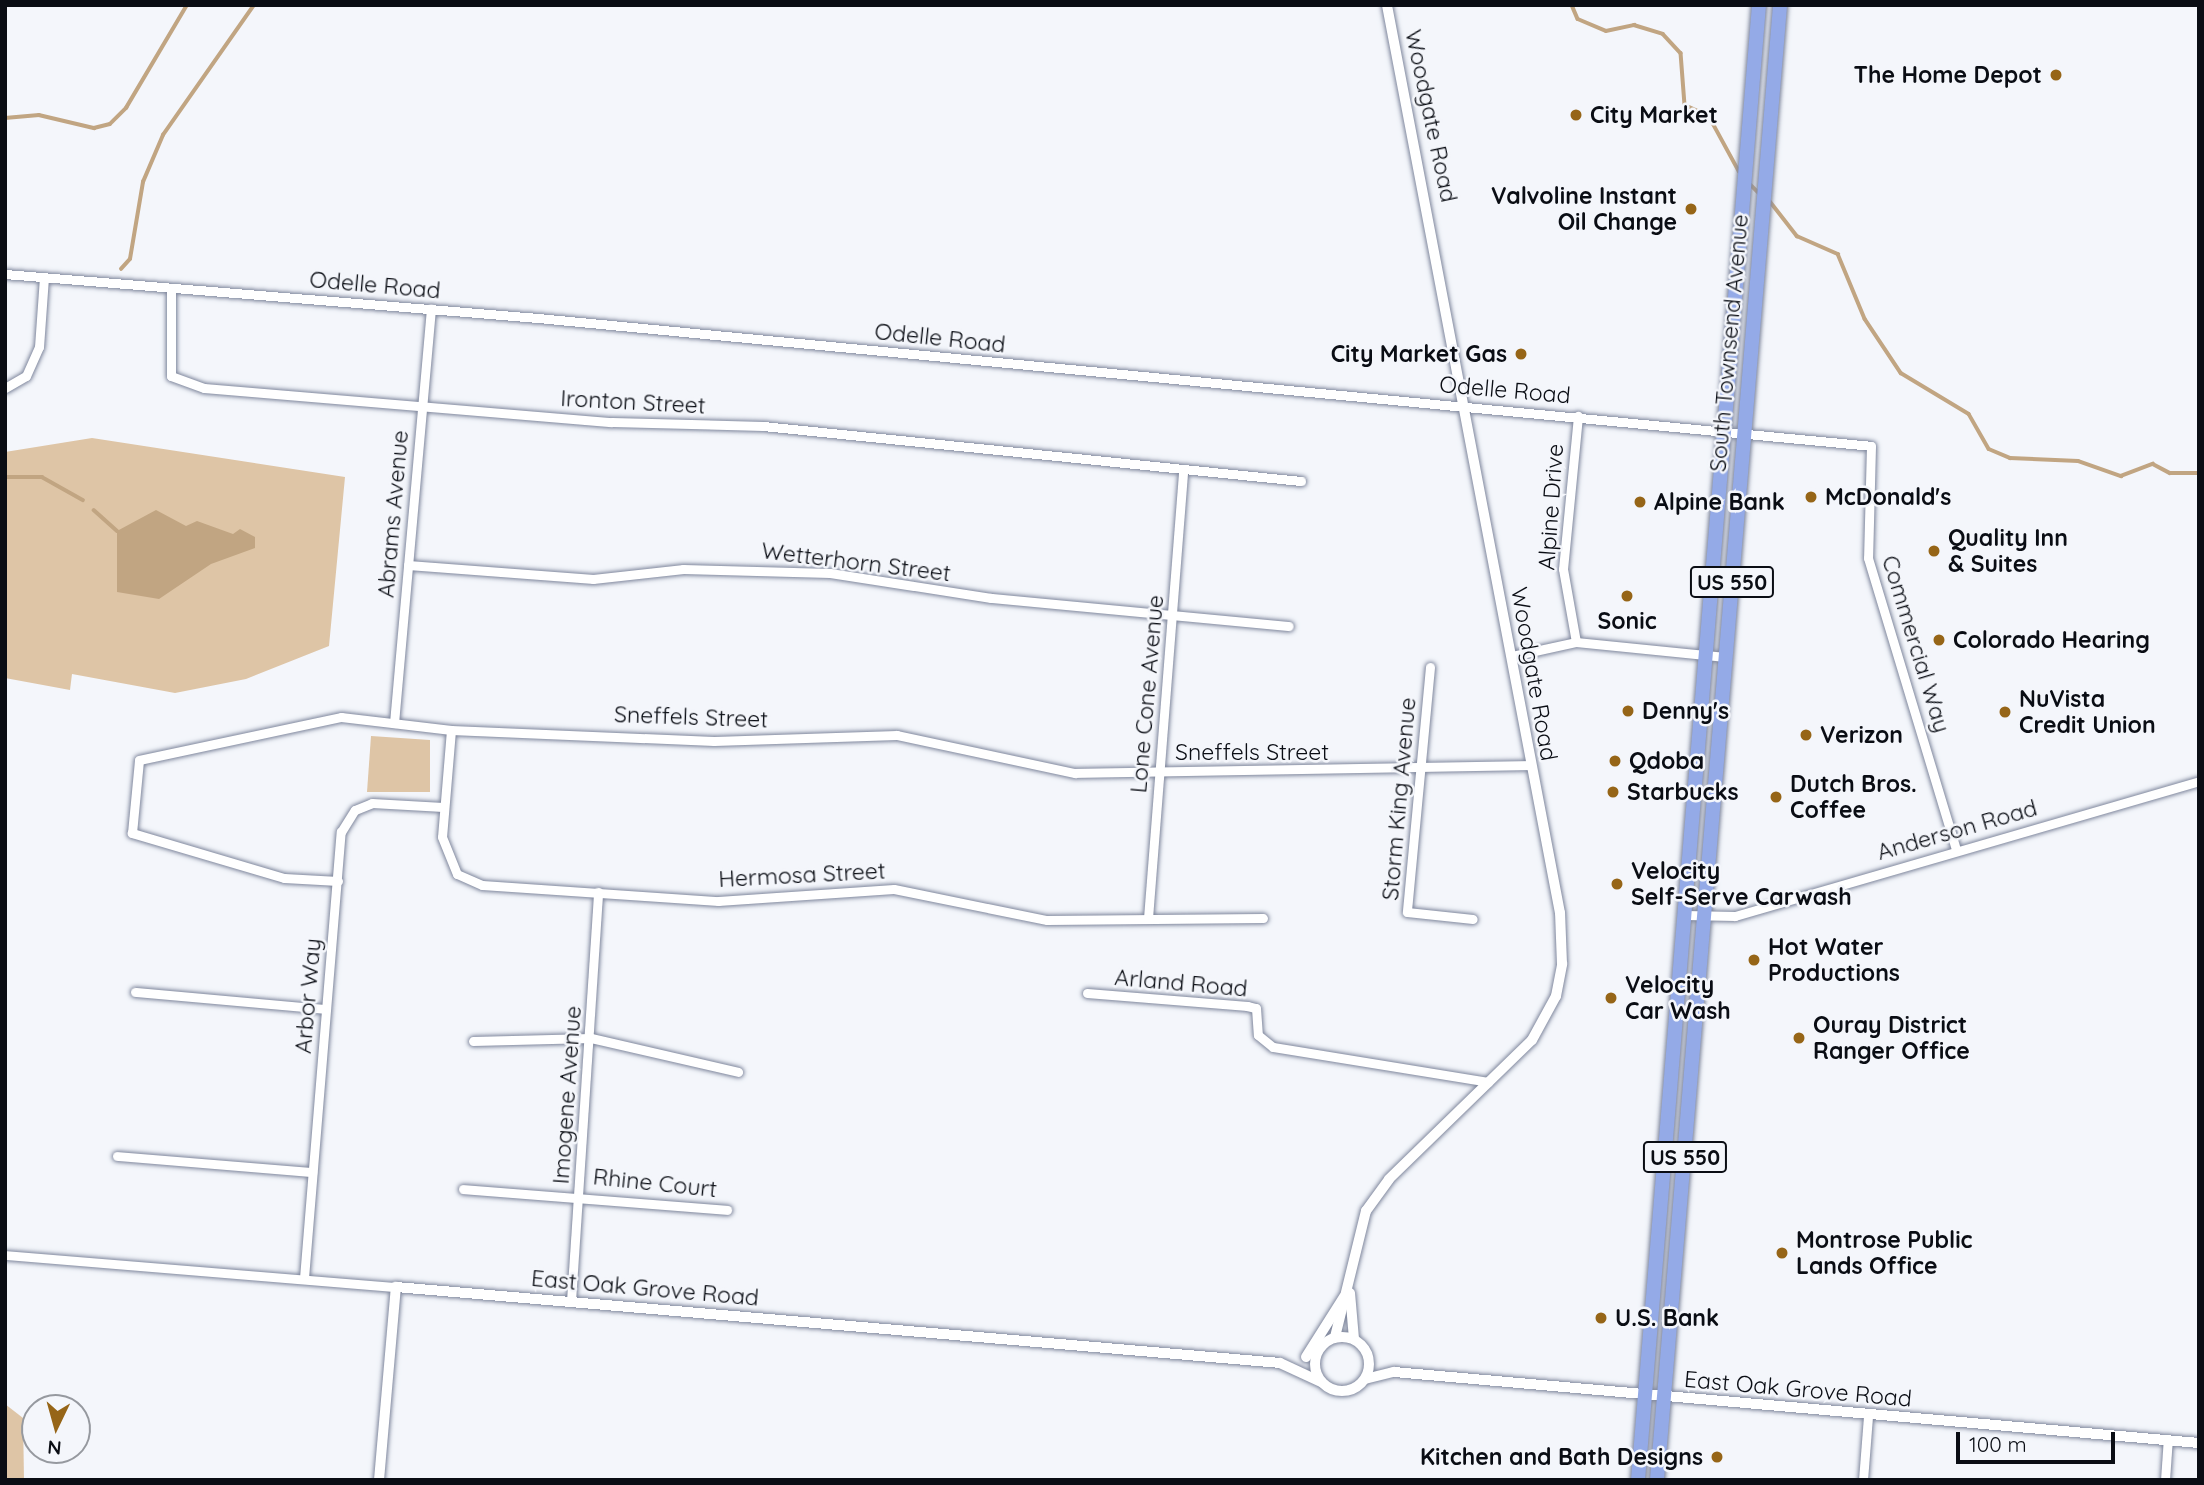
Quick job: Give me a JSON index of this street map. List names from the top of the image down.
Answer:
{
  "streets": {
    "highway": ["South Townsend Avenue", "US 550"],
    "street": [
      "Woodgate Road",
      "Odelle Road",
      "Ironton Street",
      "Alpine Drive",
      "Abrams Avenue",
      "Wetterhorn Street",
      "Commercial Way",
      "Lone Cone Avenue",
      "Sneffels Street",
      "Storm King Avenue",
      "Anderson Road",
      "Hermosa Street",
      "Arland Road",
      "Arbor Way",
      "Imogene Avenue",
      "Rhine Court",
      "East Oak Grove Road"
    ]
  },
  "crossings": [
    ["Woodgate Road", "Odelle Road"],
    ["Woodgate Road", "Sneffels Street"],
    ["Woodgate Road", "Arland Road"],
    ["Woodgate Road", "East Oak Grove Road"],
    ["Odelle Road", "South Townsend Avenue"],
    ["Odelle Road", "Ironton Street"],
    ["Odelle Road", "Alpine Drive"],
    ["Odelle Road", "Abrams Avenue"],
    ["Odelle Road", "Commercial Way"],
    ["South Townsend Avenue", "Anderson Road"],
    ["South Townsend Avenue", "East Oak Grove Road"],
    ["Ironton Street", "Abrams Avenue"],
    ["Ironton Street", "Lone Cone Avenue"],
    ["Abrams Avenue", "Wetterhorn Street"],
    ["Abrams Avenue", "Sneffels Street"],
    ["Wetterhorn Street", "Lone Cone Avenue"],
    ["Commercial Way", "Anderson Road"],
    ["Lone Cone Avenue", "Sneffels Street"],
    ["Lone Cone Avenue", "Hermosa Street"],
    ["Sneffels Street", "Storm King Avenue"],
    ["Sneffels Street", "Arbor Way"],
    ["Hermosa Street", "Arbor Way"],
    ["Hermosa Street", "Imogene Avenue"],
    ["Arbor Way", "East Oak Grove Road"],
    ["Imogene Avenue", "Rhine Court"],
    ["Imogene Avenue", "East Oak Grove Road"]
  ],
  "places": [
    "The Home Depot",
    "City Market",
    "Valvoline Instant Oil Change",
    "City Market Gas",
    "McDonald's",
    "Alpine Bank",
    "Quality Inn & Suites",
    "Sonic",
    "Colorado Hearing",
    "Denny's",
    "NuVista Credit Union",
    "Verizon",
    "Qdoba",
    "Starbucks",
    "Dutch Bros. Coffee",
    "Velocity Self-Serve Carwash",
    "Hot Water Productions",
    "Velocity Car Wash",
    "Ouray District Ranger Office",
    "Montrose Public Lands Office",
    "U.S. Bank",
    "Kitchen and Bath Designs"
  ],
  "scale_bar": "100 m",
  "north": "bottom"
}
